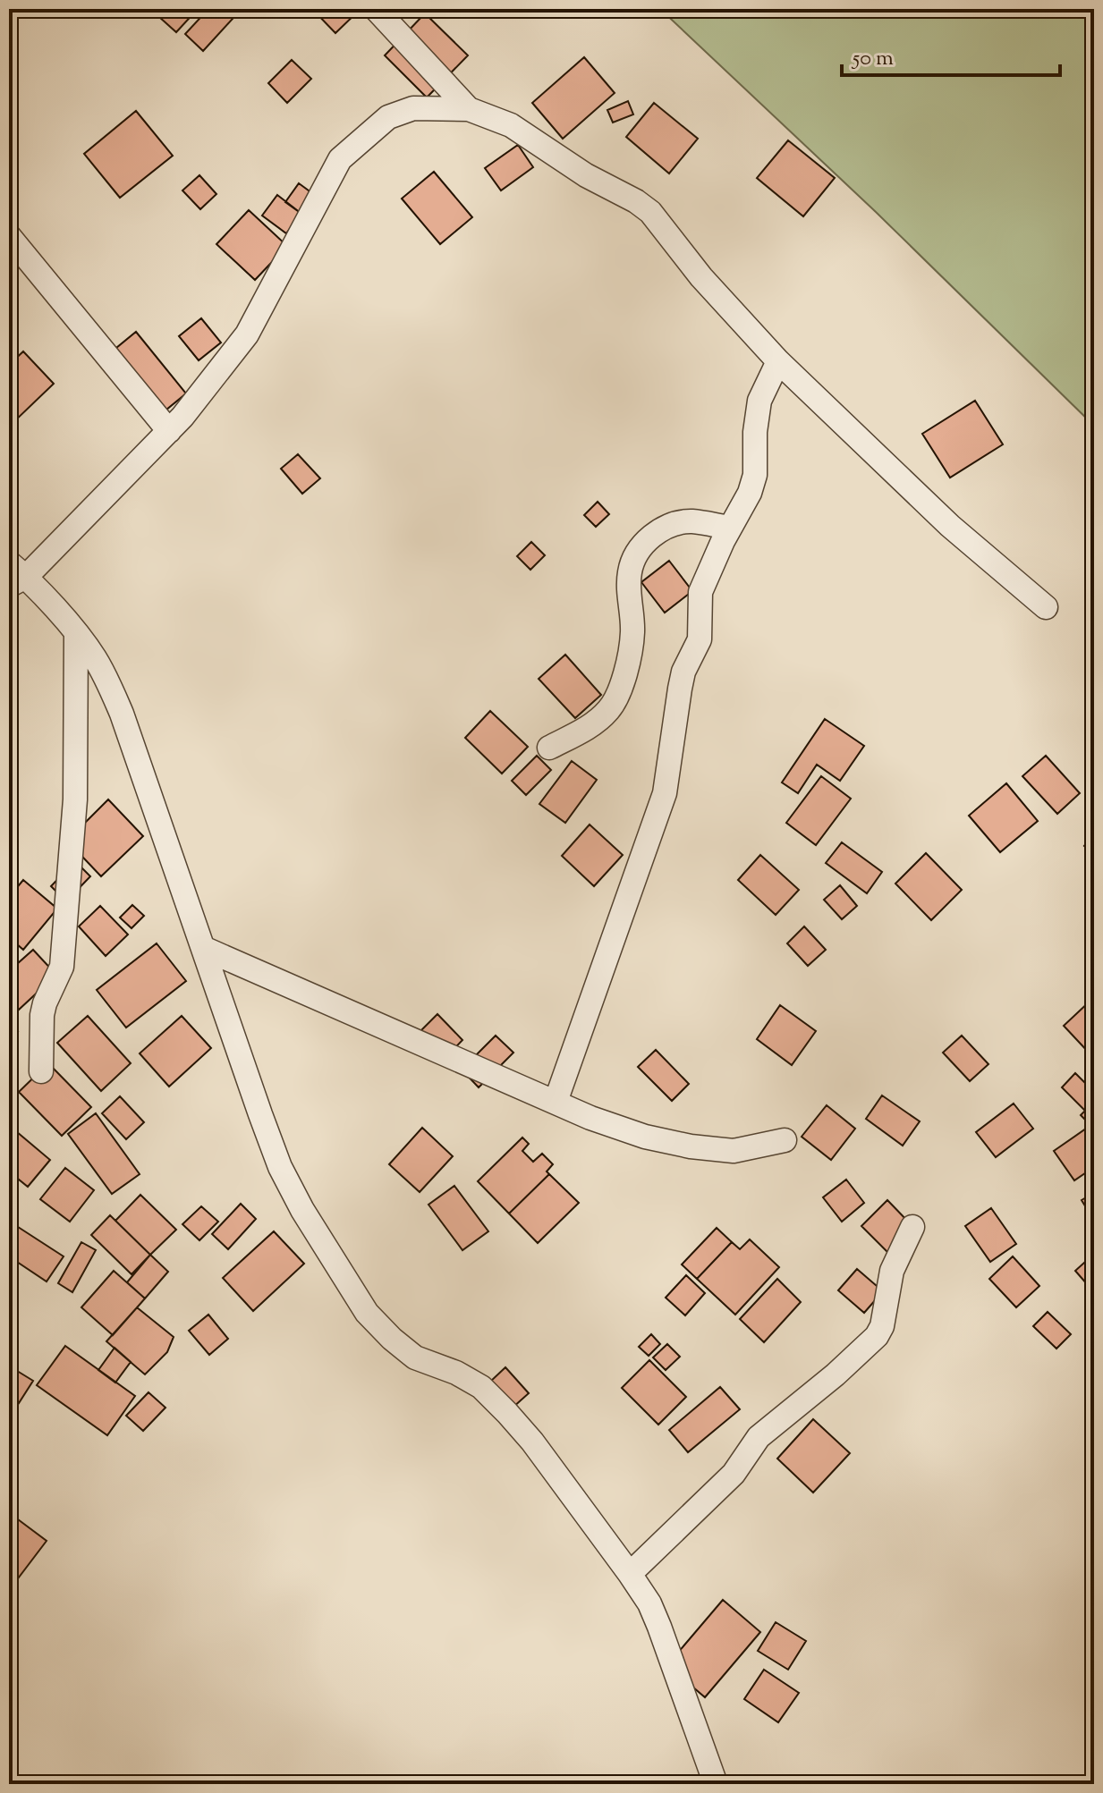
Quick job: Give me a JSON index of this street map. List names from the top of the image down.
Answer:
{
  "scale_bar": "50 m"
}
